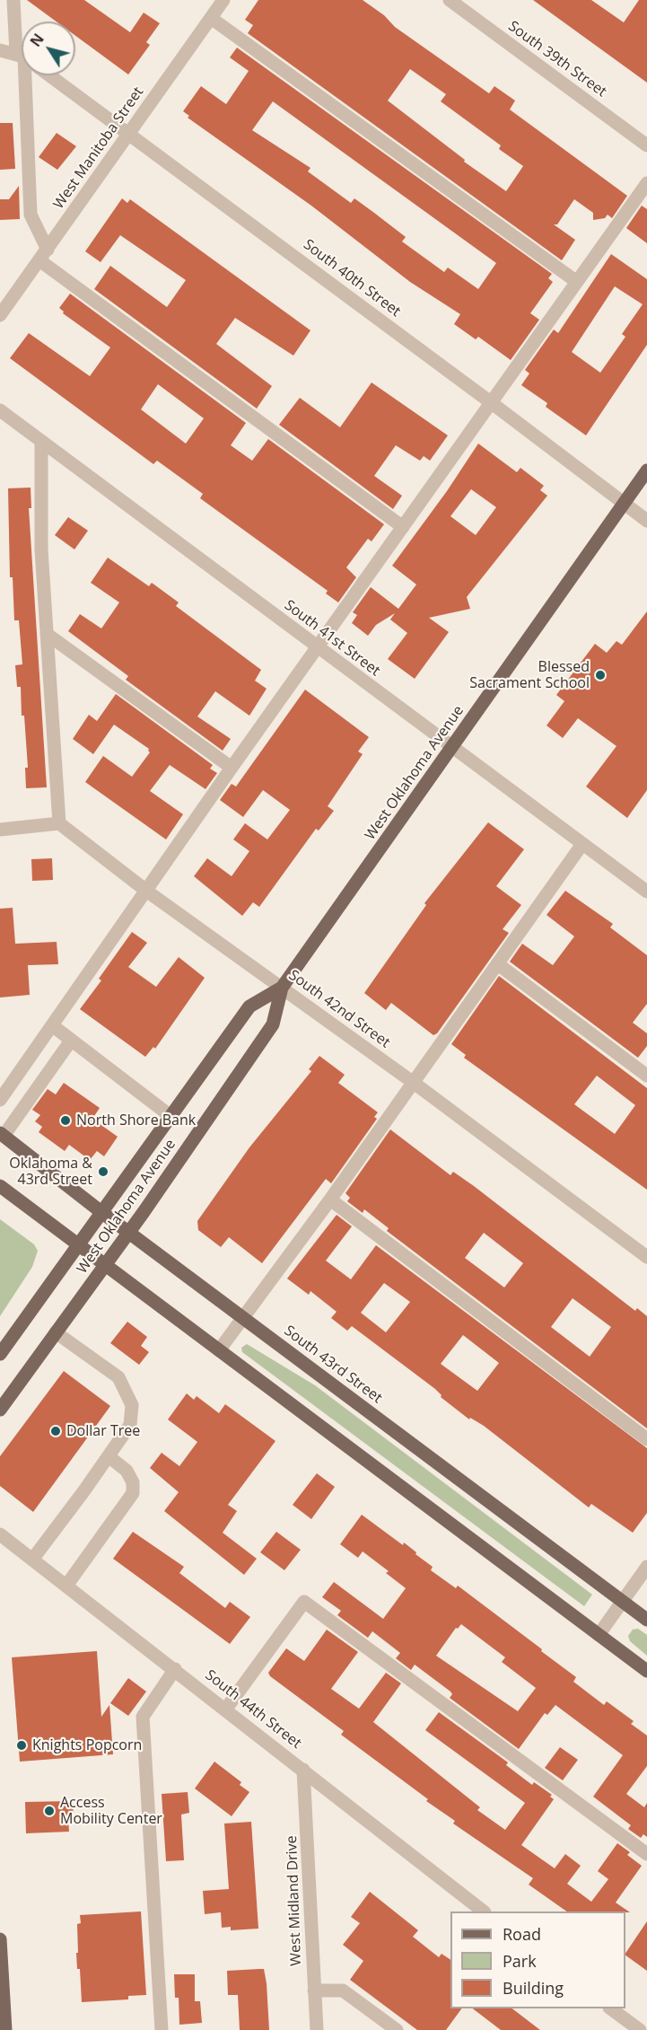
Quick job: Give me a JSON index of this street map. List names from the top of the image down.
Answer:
{
  "streets": {
    "main road": ["West Oklahoma Avenue", "South 43rd Street"],
    "street": [
      "South 39th Street",
      "West Manitoba Street",
      "South 40th Street",
      "South 41st Street",
      "South 42nd Street",
      "South 44th Street",
      "West Midland Drive"
    ]
  },
  "crossings": [
    ["West Manitoba Street", "South 40th Street"],
    ["South 40th Street", "West Oklahoma Avenue"],
    ["South 41st Street", "West Oklahoma Avenue"],
    ["West Oklahoma Avenue", "South 42nd Street"],
    ["West Oklahoma Avenue", "South 43rd Street"],
    ["South 44th Street", "West Midland Drive"]
  ],
  "places": [
    "Blessed Sacrament School",
    "North Shore Bank",
    "Oklahoma & 43rd Street",
    "Dollar Tree",
    "Knights Popcorn",
    "Access Mobility Center"
  ],
  "legend": ["Road", "Park", "Building"],
  "north": "top left"
}
